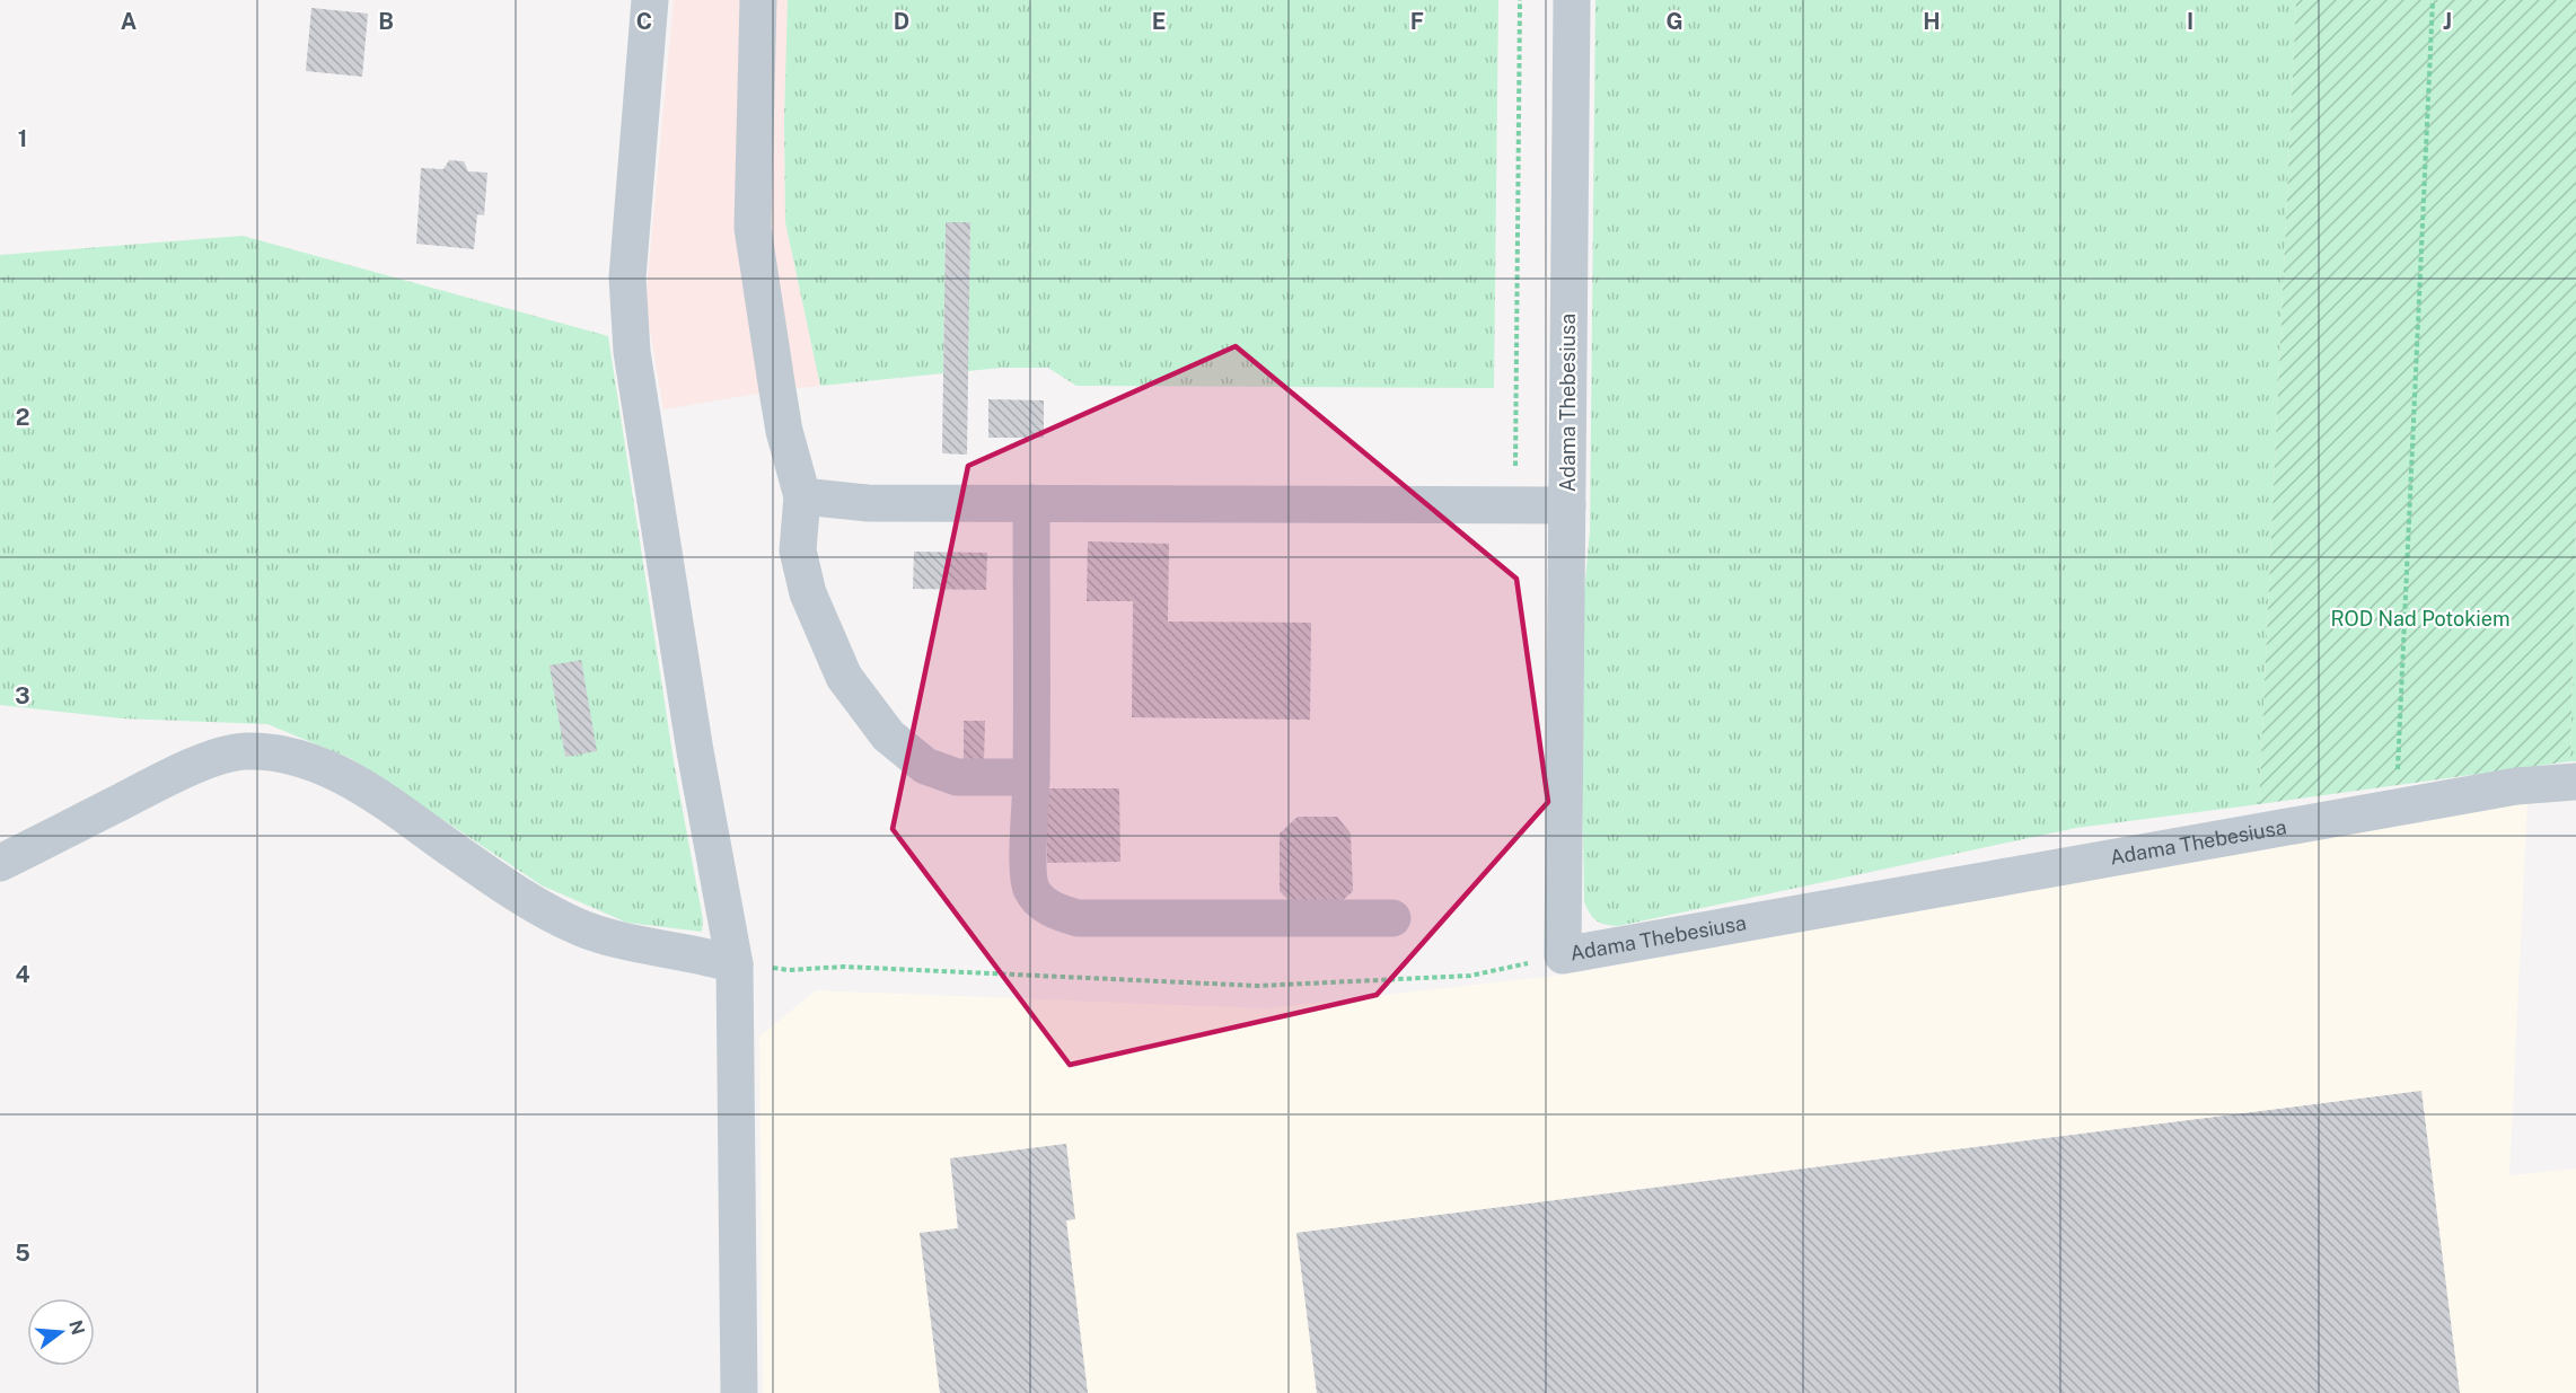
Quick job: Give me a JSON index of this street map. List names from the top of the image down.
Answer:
{
  "streets": {
    "street": ["Adama Thebesiusa"]
  },
  "parks": ["ROD Nad Potokiem"],
  "north": "right",
  "grid": {
    "columns": [
      "A",
      "B",
      "C",
      "D",
      "E",
      "F",
      "G",
      "H",
      "I",
      "J"
    ],
    "rows": [
      "1",
      "2",
      "3",
      "4",
      "5"
    ]
  }
}
